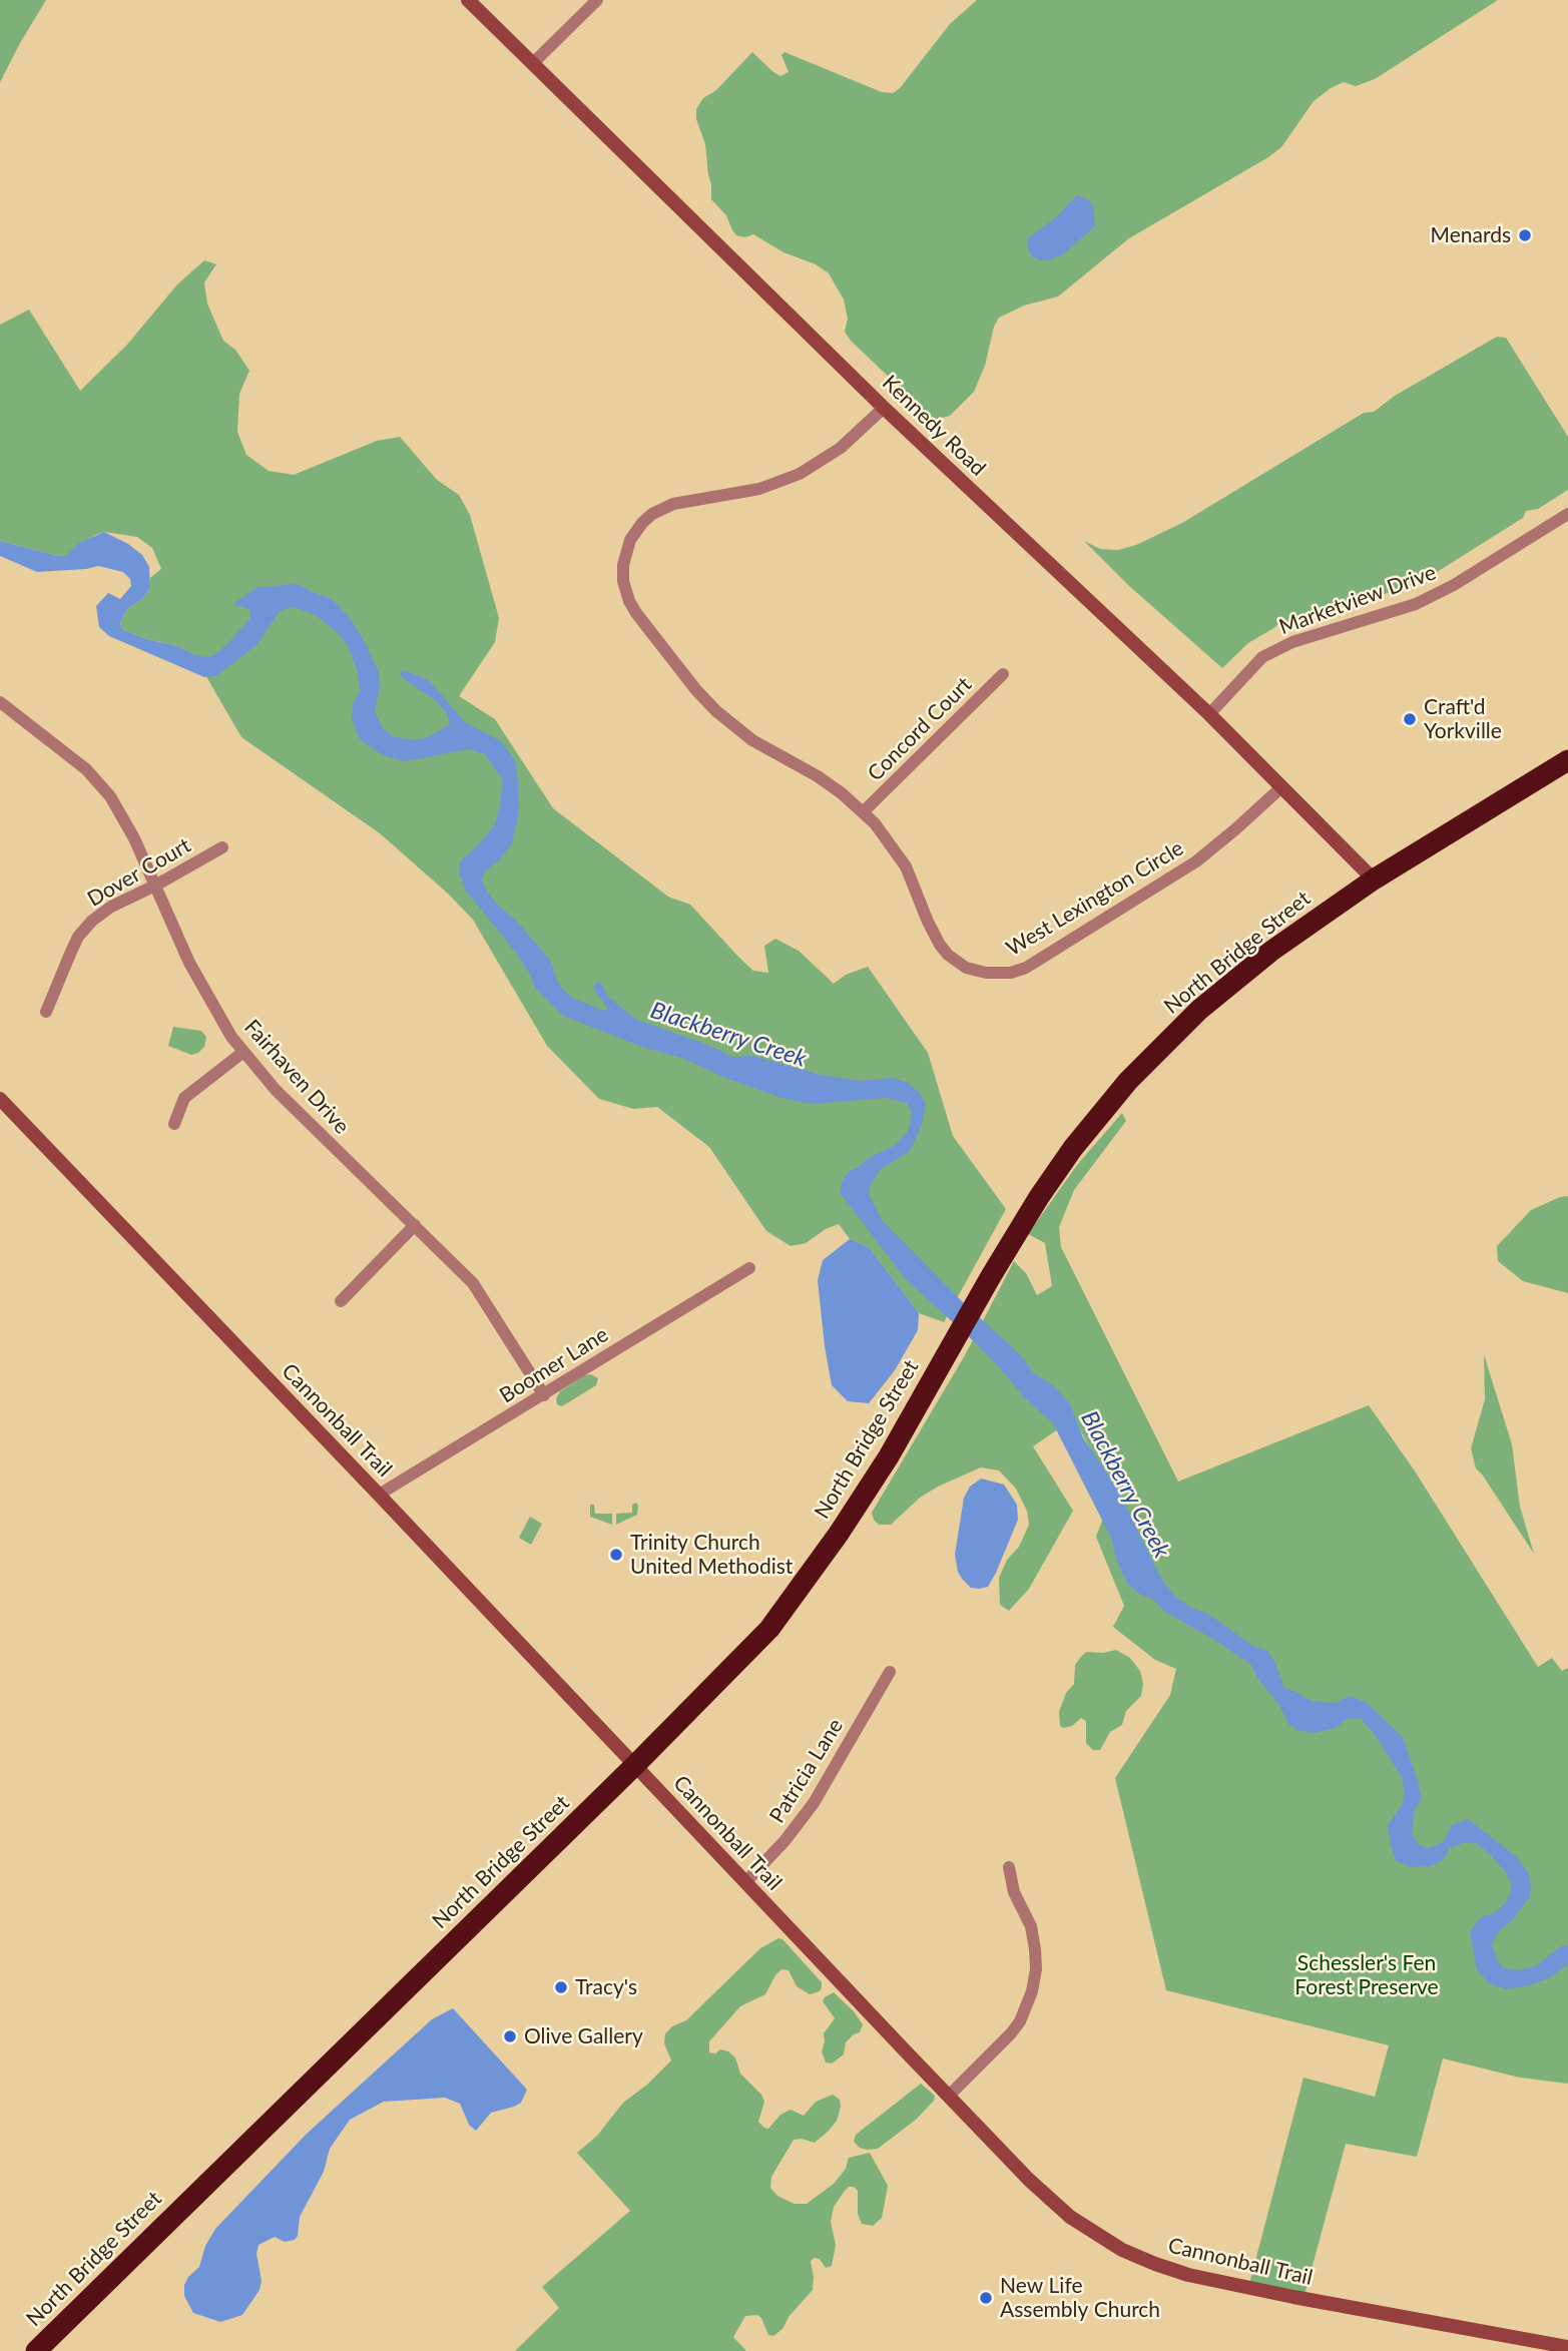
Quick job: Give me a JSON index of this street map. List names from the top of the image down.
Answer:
{
  "streets": {
    "highway": ["North Bridge Street"],
    "main road": ["Kennedy Road", "Cannonball Trail"],
    "street": [
      "Marketview Drive",
      "Concord Court",
      "Dover Court",
      "West Lexington Circle",
      "Fairhaven Drive",
      "Boomer Lane",
      "Patricia Lane"
    ]
  },
  "crossings": [
    ["Kennedy Road", "Marketview Drive"],
    ["Kennedy Road", "West Lexington Circle"],
    ["Kennedy Road", "North Bridge Street"],
    ["Concord Court", "West Lexington Circle"],
    ["Dover Court", "Fairhaven Drive"],
    ["North Bridge Street", "Cannonball Trail"],
    ["Fairhaven Drive", "Boomer Lane"],
    ["Boomer Lane", "Cannonball Trail"],
    ["Cannonball Trail", "Patricia Lane"]
  ],
  "water": ["Blackberry Creek"],
  "parks": ["Schessler's Fen Forest Preserve"],
  "places": [
    "Menards",
    "Craft'd Yorkville",
    "Trinity Church United Methodist",
    "Tracy's",
    "Olive Gallery",
    "New Life Assembly Church"
  ]
}
